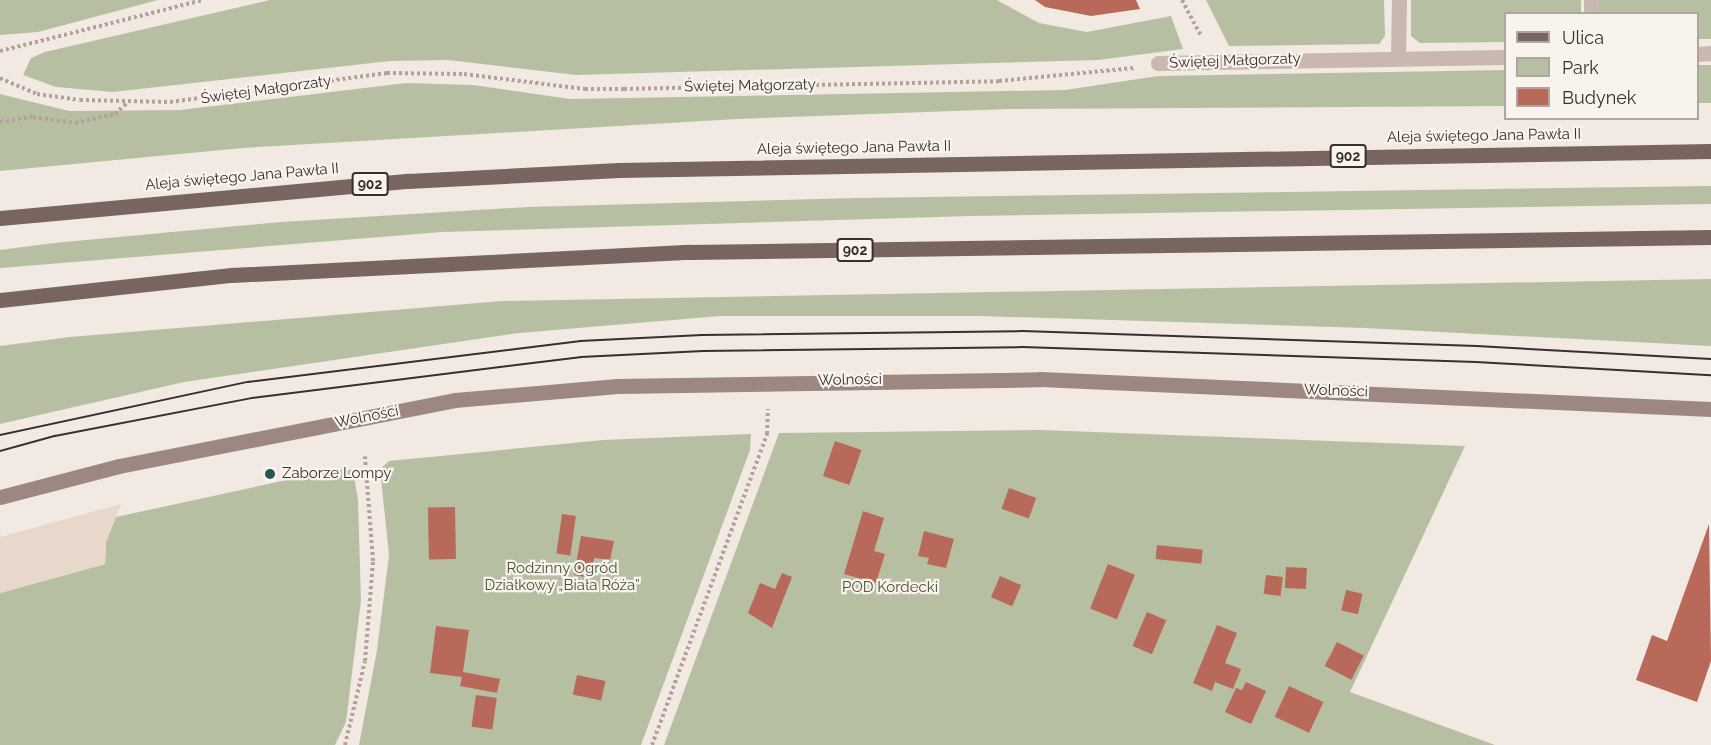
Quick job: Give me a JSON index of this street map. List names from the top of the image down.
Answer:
{
  "streets": {
    "main road": ["Aleja świętego Jana Pawła II", "902"],
    "street": ["Świętej Małgorzaty", "Wolności"]
  },
  "parks": ["Rodzinny Ogród Działkowy „Biała Róża”", "POD Kordecki"],
  "places": ["Zaborze Lompy"],
  "legend": ["Ulica", "Park", "Budynek"]
}
